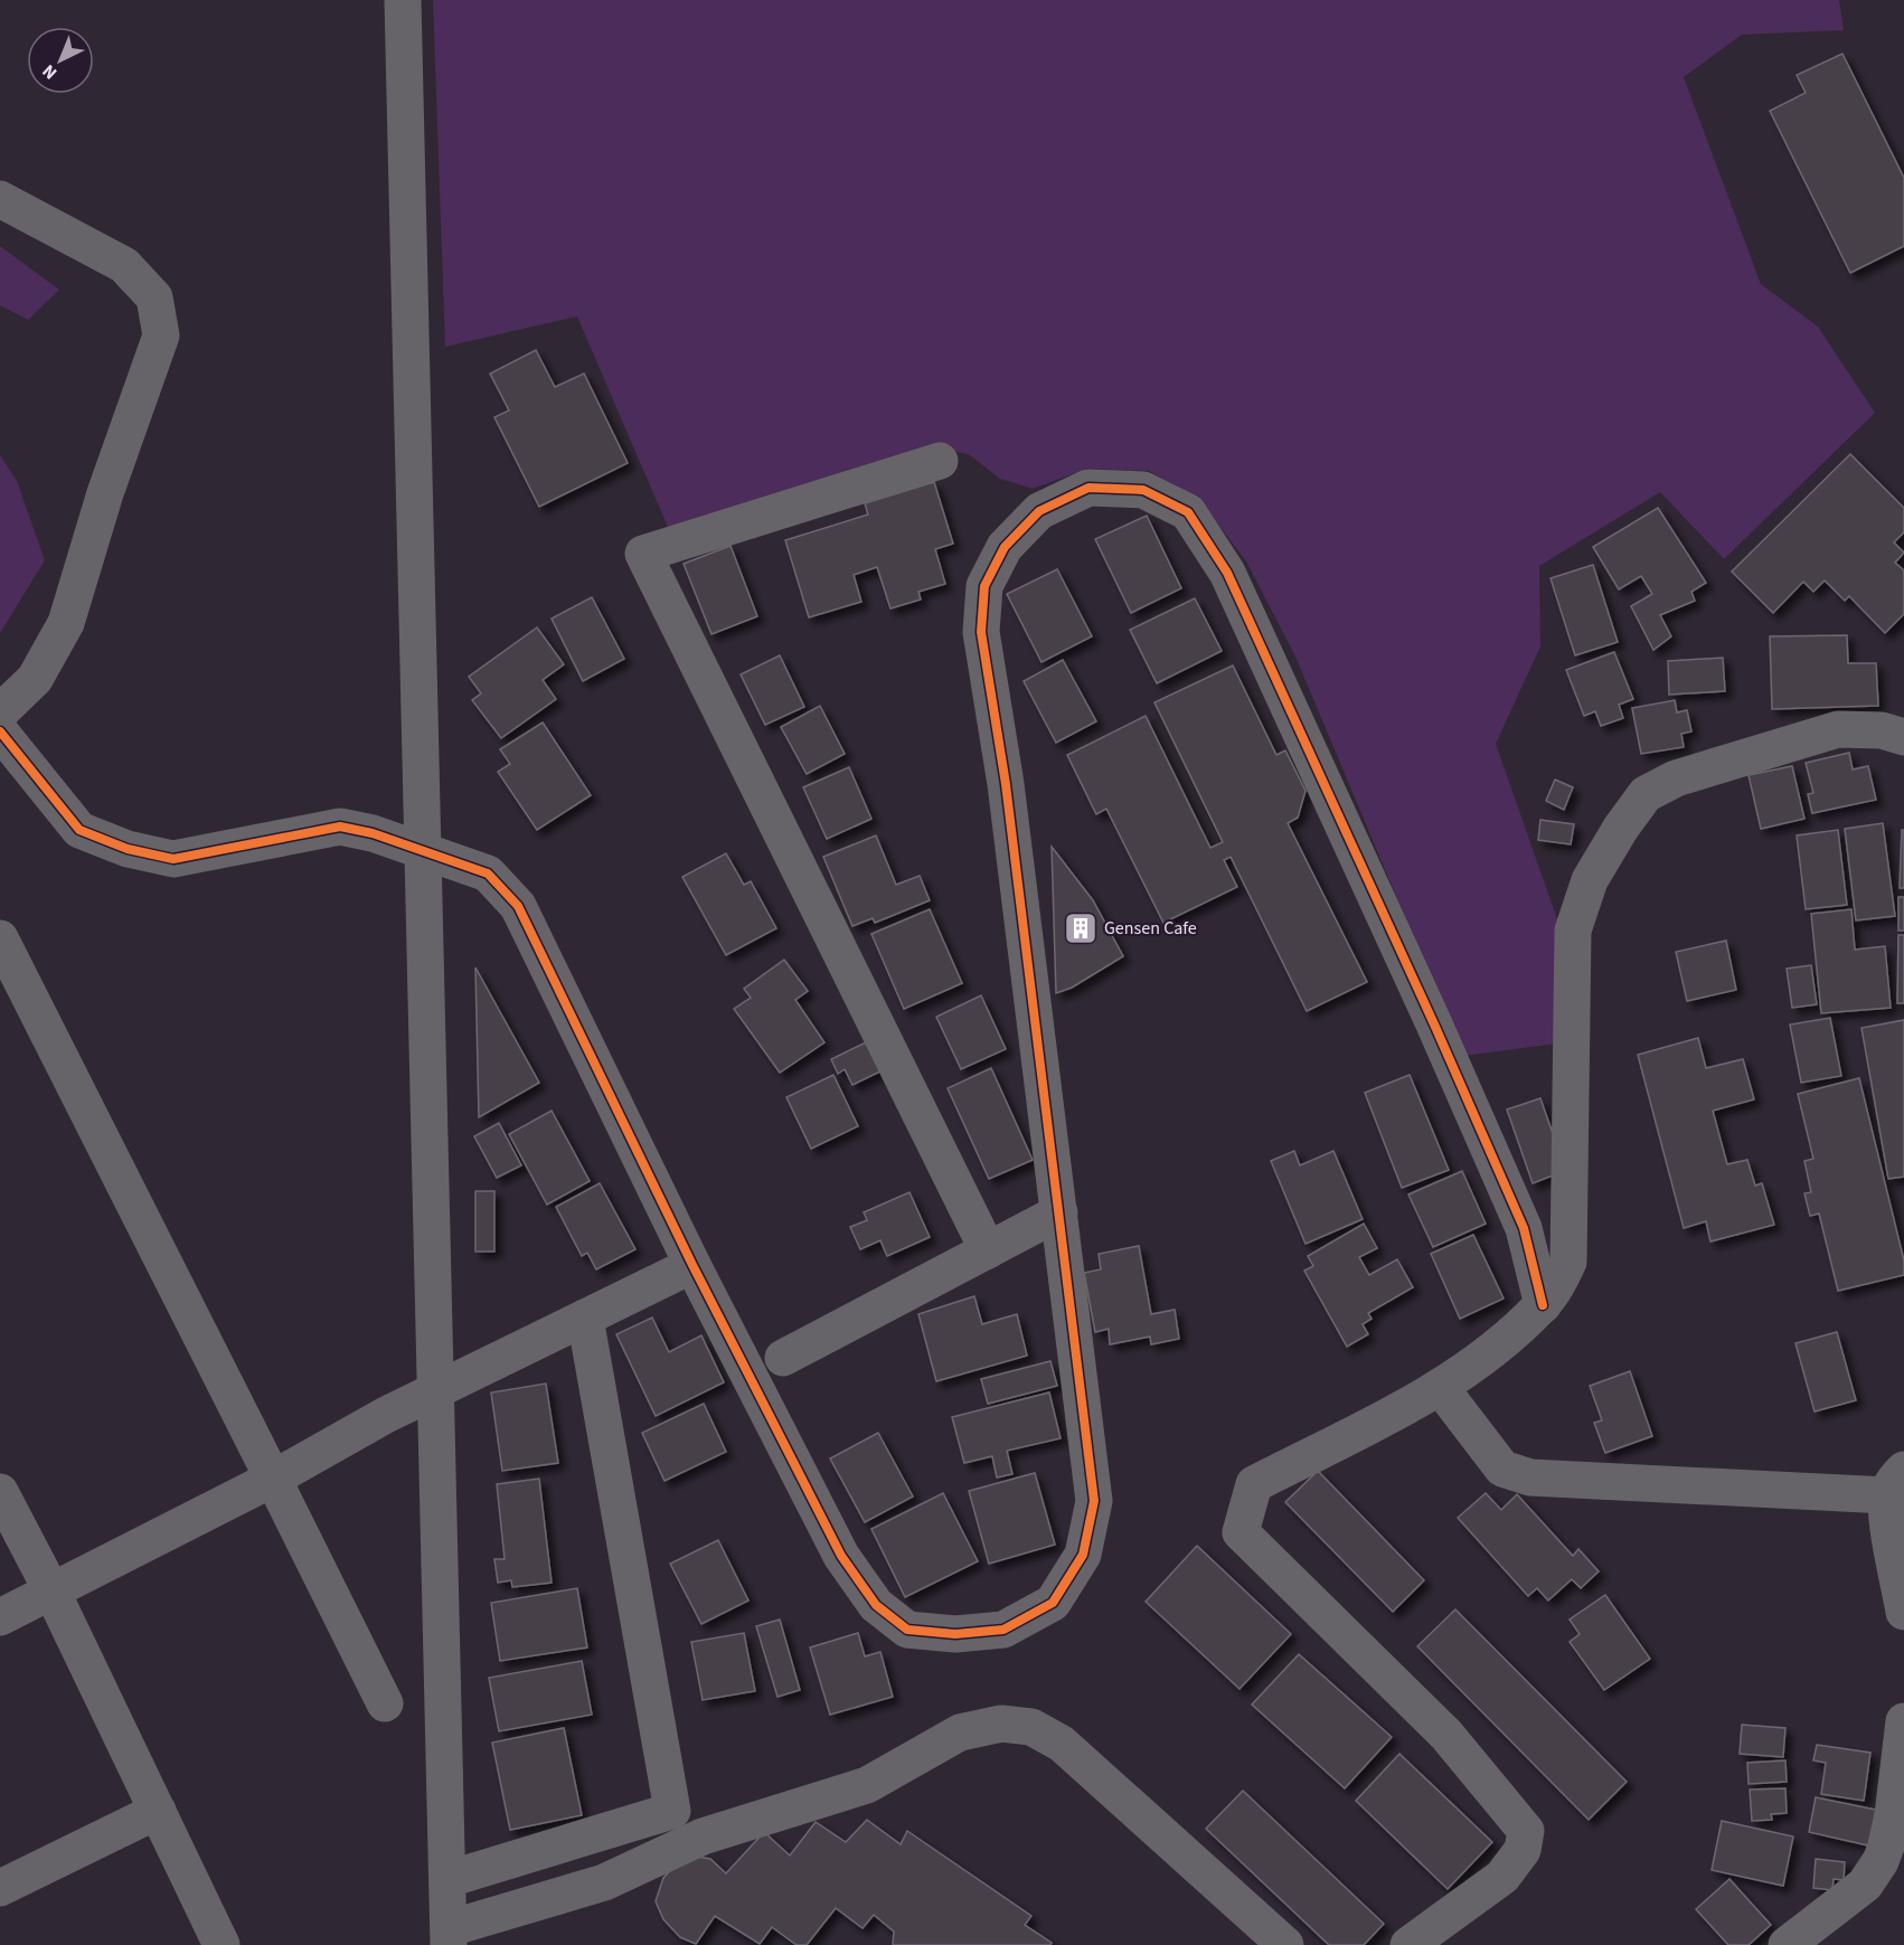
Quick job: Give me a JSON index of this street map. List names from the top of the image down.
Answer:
{
  "places": {
    "building": ["Gensen Cafe"]
  },
  "north": "bottom left"
}
